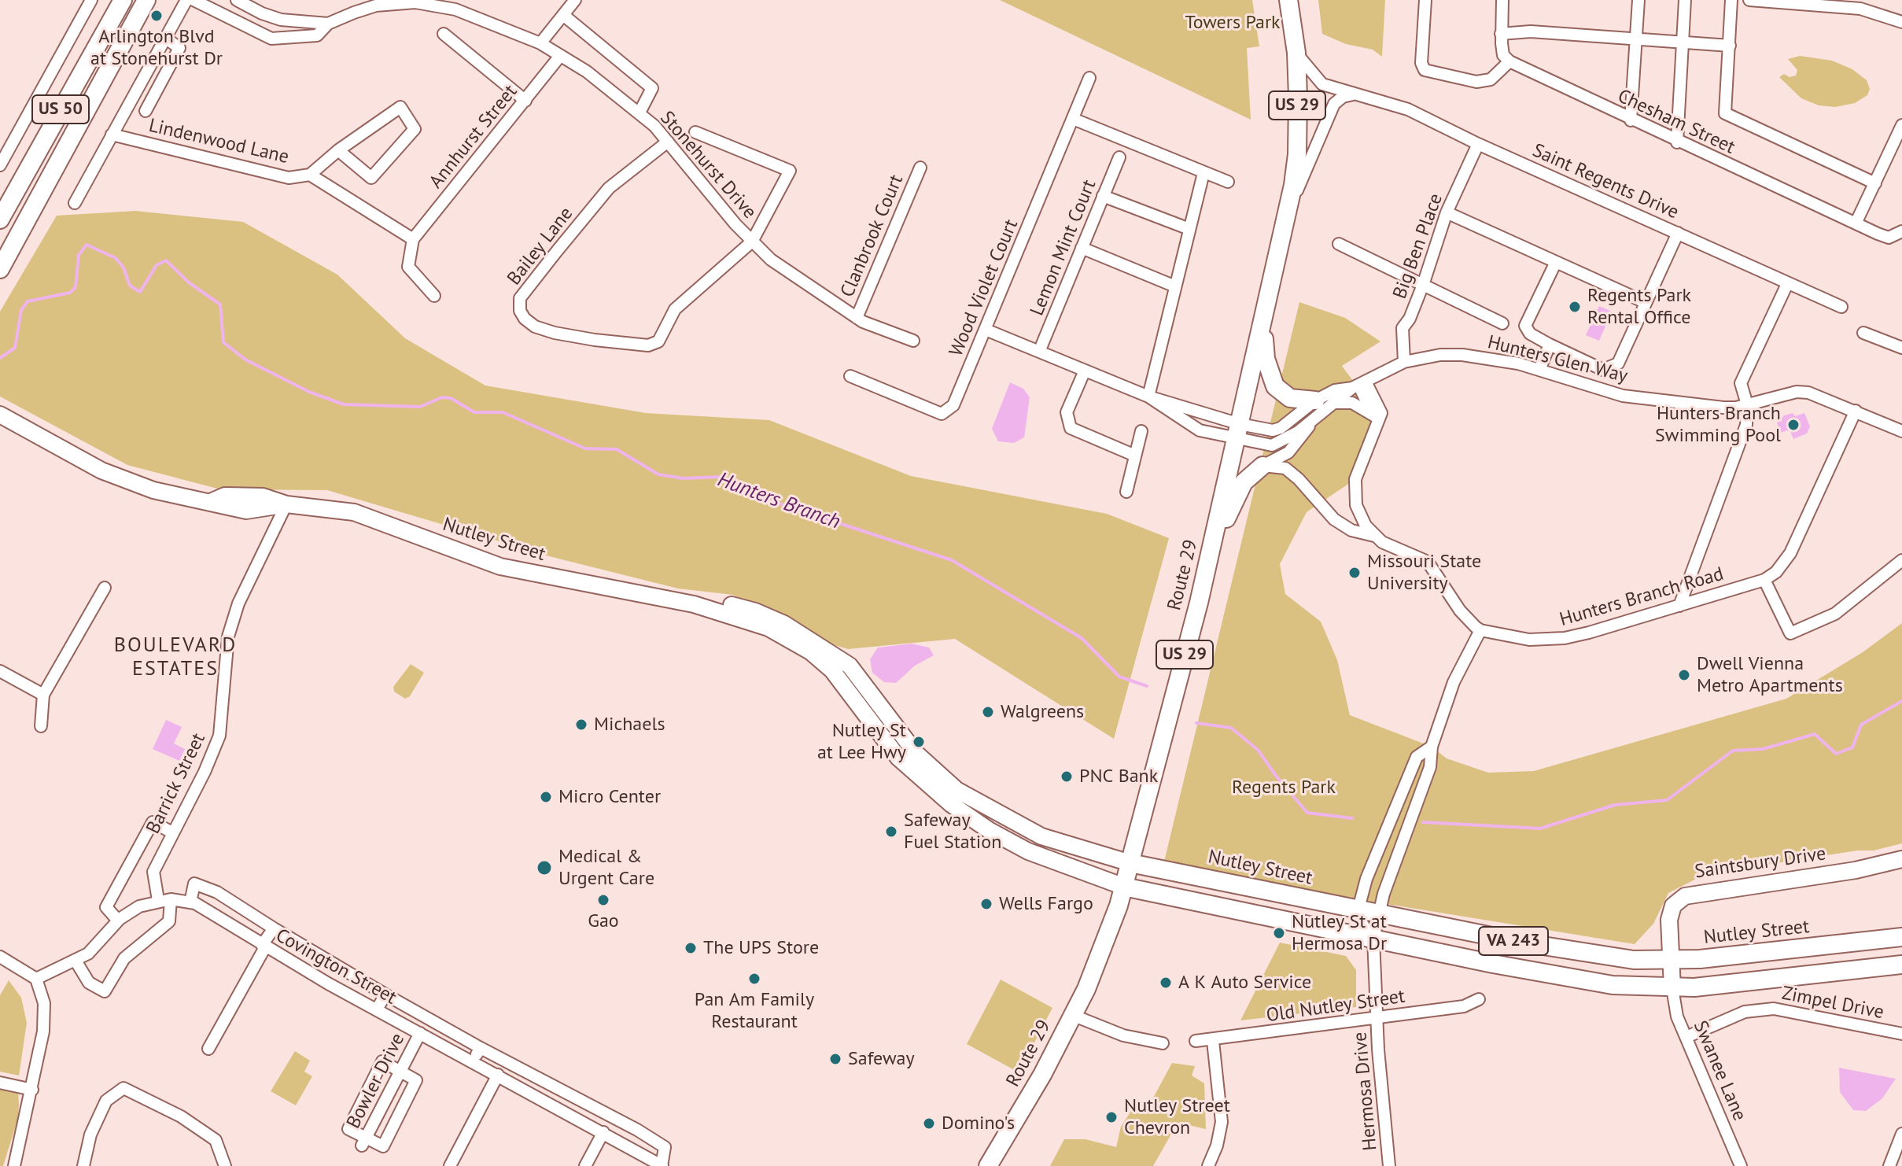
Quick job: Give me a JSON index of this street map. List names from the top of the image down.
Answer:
{
  "streets": {
    "main road": [
      "US 29",
      "US 50",
      "Nutley Street",
      "Route 29",
      "Saintsbury Drive",
      "VA 243"
    ],
    "street": [
      "Chesham Street",
      "Annhurst Street",
      "Lindenwood Lane",
      "Stonehurst Drive",
      "Saint Regents Drive",
      "Clanbrook Court",
      "Bailey Lane",
      "Big Ben Place",
      "Lemon Mint Court",
      "Wood Violet Court",
      "Hunters Glen Way",
      "Hunters Branch Road",
      "Barrick Street",
      "Covington Street",
      "Zimpel Drive",
      "Old Nutley Street",
      "Swanee Lane",
      "Bowler Drive",
      "Hermosa Drive"
    ]
  },
  "crossings": [
    ["Annhurst Street", "Lindenwood Lane"],
    ["Annhurst Street", "Stonehurst Drive"],
    ["Stonehurst Drive", "Clanbrook Court"],
    ["Stonehurst Drive", "Bailey Lane"],
    ["Saint Regents Drive", "Big Ben Place"],
    ["Saint Regents Drive", "Route 29"],
    ["Big Ben Place", "Hunters Glen Way"],
    ["Hunters Glen Way", "Route 29"],
    ["Hunters Glen Way", "Hunters Branch Road"],
    ["Nutley Street", "Route 29"],
    ["Nutley Street", "Barrick Street"],
    ["Nutley Street", "Saintsbury Drive"],
    ["Nutley Street", "Swanee Lane"],
    ["Nutley Street", "Hermosa Drive"],
    ["Hunters Branch Road", "Hermosa Drive"],
    ["Barrick Street", "Covington Street"],
    ["Saintsbury Drive", "Swanee Lane"],
    ["Covington Street", "Bowler Drive"],
    ["Zimpel Drive", "Swanee Lane"],
    ["Old Nutley Street", "Hermosa Drive"]
  ],
  "districts": ["BOULEVARD ESTATES"],
  "water": ["Hunters Branch"],
  "parks": ["Towers Park", "Regents Park"],
  "places": [
    "Arlington Blvd at Stonehurst Dr",
    "Regents Park Rental Office",
    "Hunters Branch Swimming Pool",
    "Missouri State University",
    "Dwell Vienna Metro Apartments",
    "Walgreens",
    "Michaels",
    "Nutley St at Lee Hwy",
    "PNC Bank",
    "Micro Center",
    "Safeway Fuel Station",
    "Medical & Urgent Care",
    "Gao",
    "Wells Fargo",
    "Nutley St at Hermosa Dr",
    "The UPS Store",
    "Pan Am Family Restaurant",
    "A K Auto Service",
    "Safeway",
    "Nutley Street Chevron",
    "Domino's"
  ]
}
